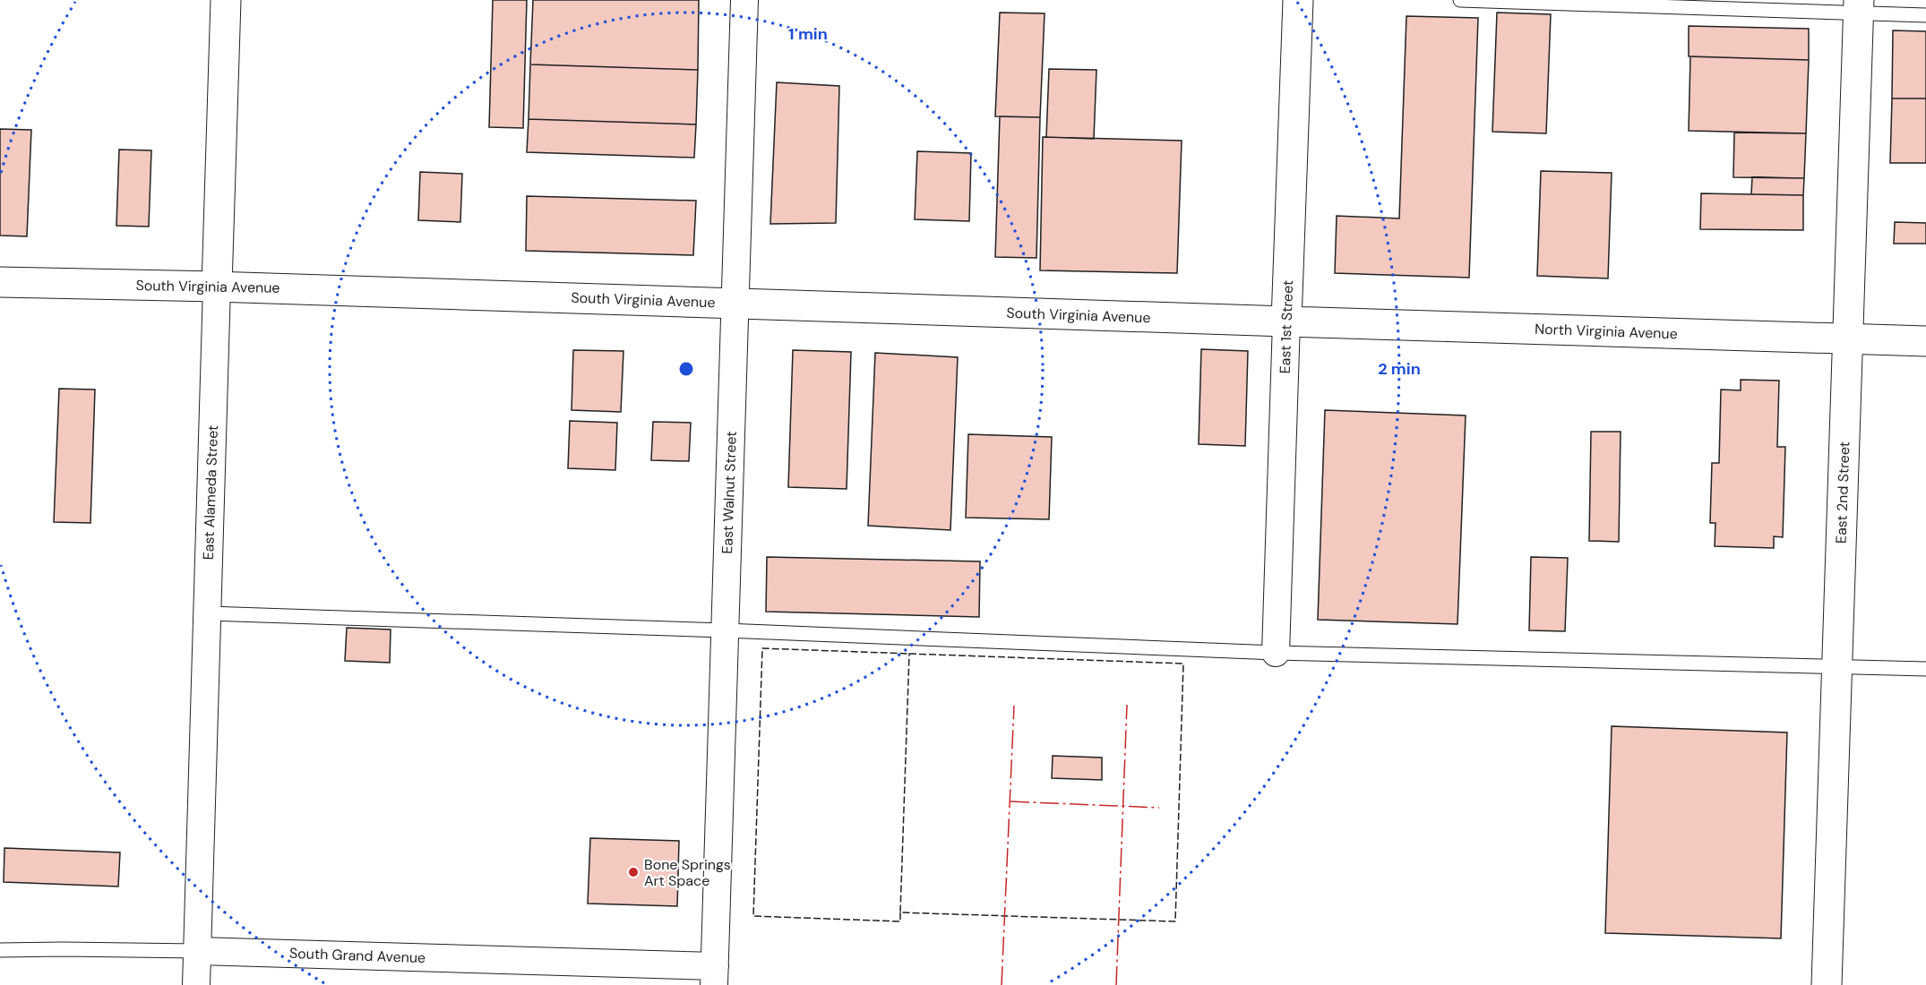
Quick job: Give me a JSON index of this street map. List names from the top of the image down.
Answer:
{
  "streets": {
    "street": [
      "South Virginia Avenue",
      "East 1st Street",
      "North Virginia Avenue",
      "East Alameda Street",
      "East Walnut Street",
      "East 2nd Street",
      "South Grand Avenue"
    ]
  },
  "crossings": [
    ["South Virginia Avenue", "East 1st Street"],
    ["South Virginia Avenue", "North Virginia Avenue"],
    ["South Virginia Avenue", "East Alameda Street"],
    ["South Virginia Avenue", "East Walnut Street"],
    ["East 1st Street", "North Virginia Avenue"],
    ["North Virginia Avenue", "East 2nd Street"],
    ["East Alameda Street", "South Grand Avenue"],
    ["East Walnut Street", "South Grand Avenue"]
  ],
  "places": ["Bone Springs Art Space"],
  "rings": ["1 min", "2 min"]
}
